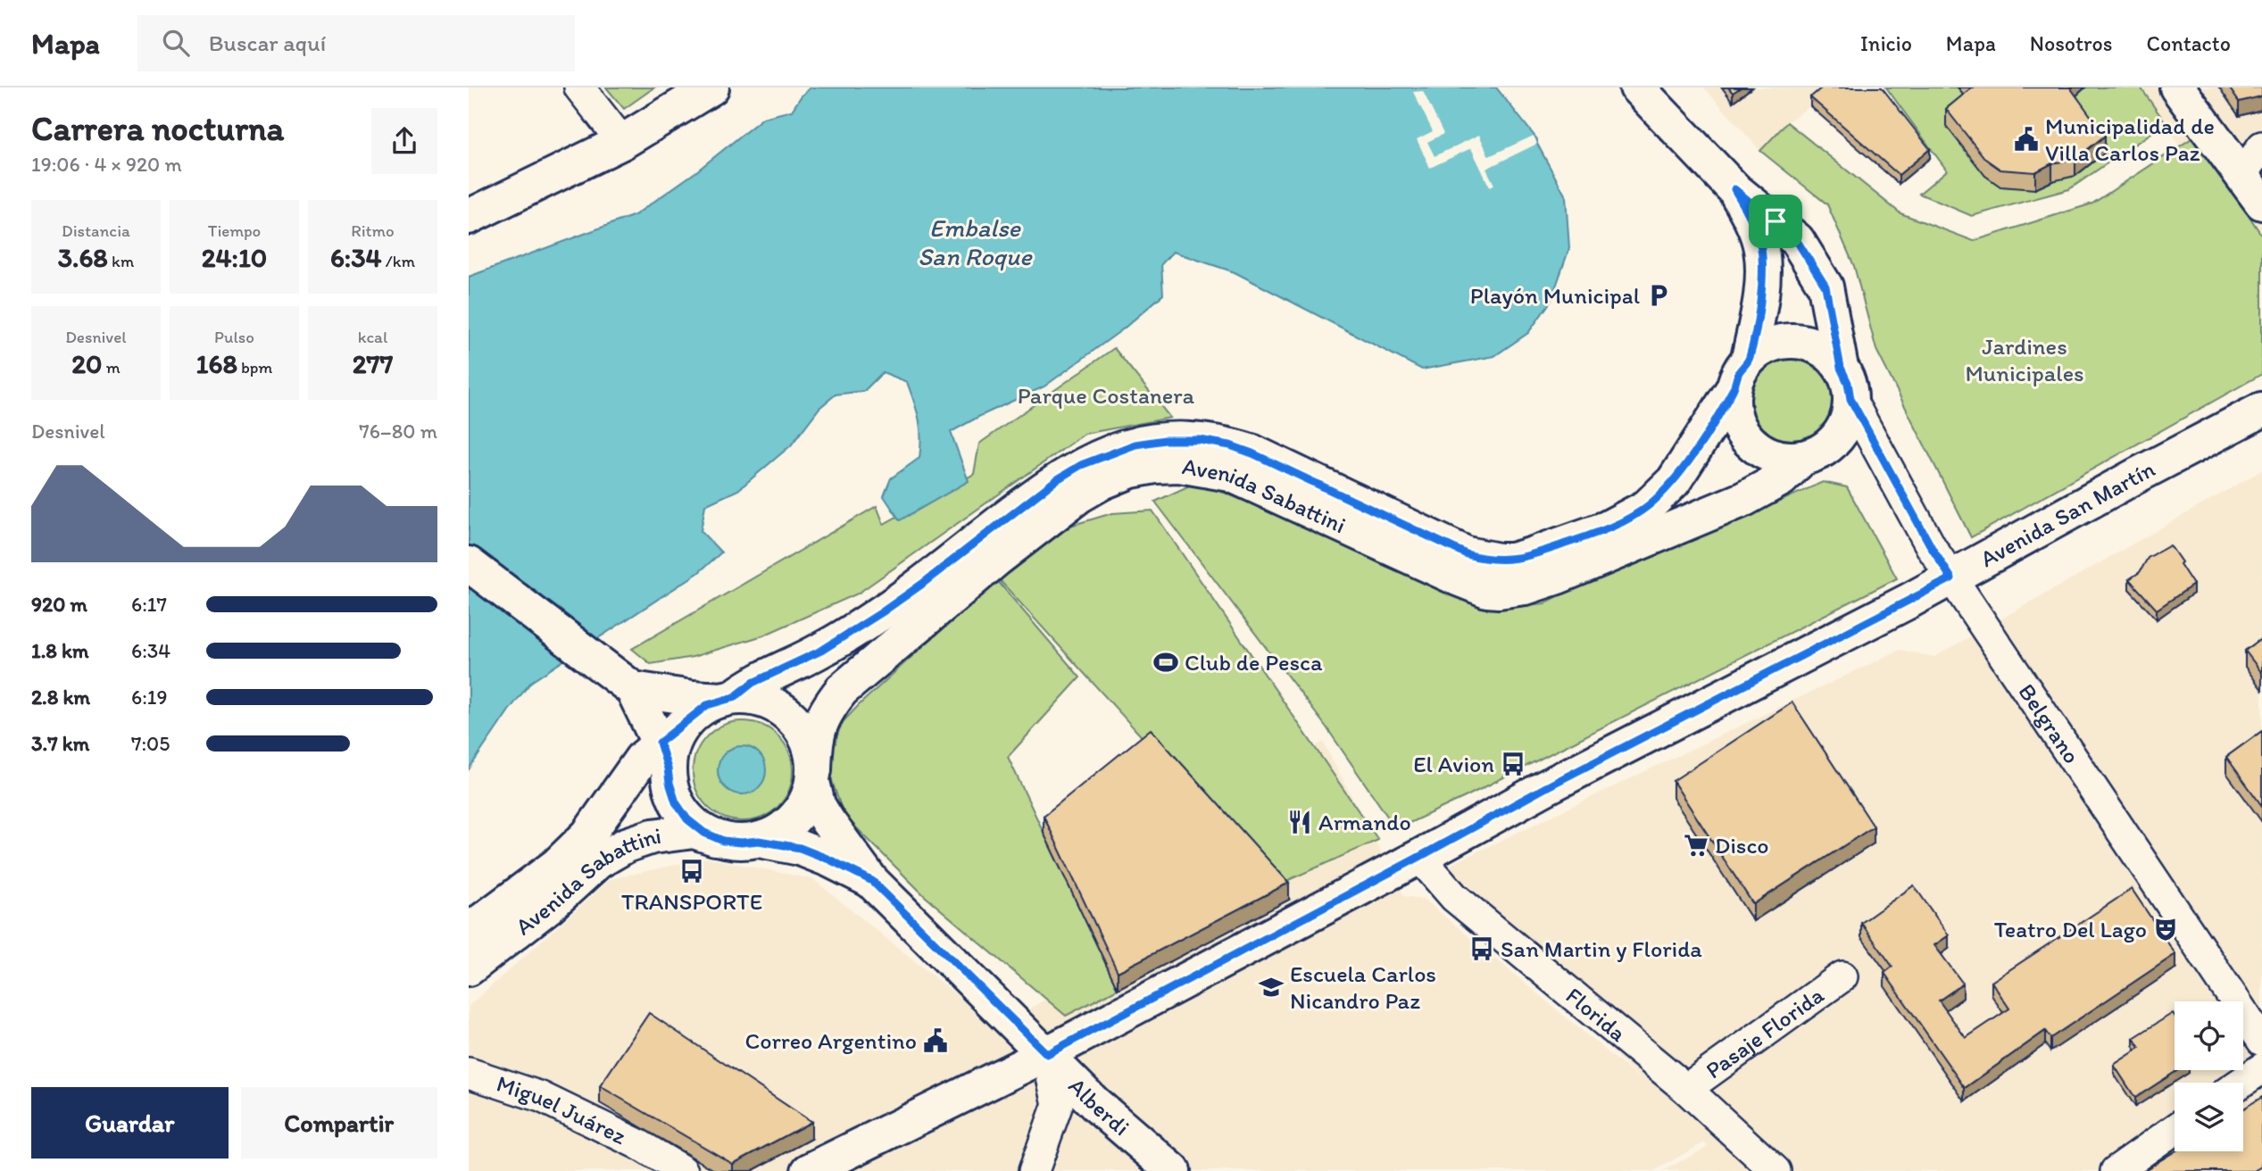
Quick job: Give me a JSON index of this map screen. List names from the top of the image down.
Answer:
{
  "streets": {
    "main road": ["Avenida Sabattini", "Avenida San Martín", "Alberdi"],
    "street": [
      "Belgrano",
      "Florida",
      "Pasaje Florida",
      "Miguel Juárez"
    ]
  },
  "crossings": [
    ["Avenida Sabattini", "Belgrano"],
    ["Avenida Sabattini", "Alberdi"],
    ["Avenida San Martín", "Belgrano"],
    ["Avenida San Martín", "Florida"],
    ["Avenida San Martín", "Alberdi"],
    ["Florida", "Pasaje Florida"]
  ],
  "water": ["Embalse San Roque"],
  "parks": ["Jardines Municipales", "Parque Costanera"],
  "places": {
    "public building": ["Municipalidad de Villa Carlos Paz", "Correo Argentino"],
    "parking": ["Playón Municipal"],
    "sports": ["Club de Pesca"],
    "bus stop": ["El Avion", "TRANSPORTE", "San Martin y Florida"],
    "restaurant": ["Armando"],
    "supermarket": ["Disco"],
    "theatre": ["Teatro Del Lago"],
    "school or university": ["Escuela Carlos Nicandro Paz"]
  },
  "page": {
    "header": "Mapa",
    "search": "Buscar aquí",
    "nav": [
      "Inicio",
      "Mapa",
      "Nosotros",
      "Contacto"
    ],
    "heading": ["Carrera nocturna", "19:06 · 4 × 920 m"],
    "stats": [
      ["Distancia", "3.68 km"],
      ["Tiempo", "24:10"],
      ["Ritmo", "6:34 /km"],
      ["Desnivel", "20 m"],
      ["Pulso", "168 bpm"],
      ["kcal", "277"]
    ],
    "chart": ["Desnivel", "76–80 m"],
    "list": [
      {
        "name": "920 m",
        "note": "6:17"
      },
      {
        "name": "1.8 km",
        "note": "6:34"
      },
      {
        "name": "2.8 km",
        "note": "6:19"
      },
      {
        "name": "3.7 km",
        "note": "7:05"
      }
    ],
    "buttons": ["Guardar", "Compartir"]
  }
}
